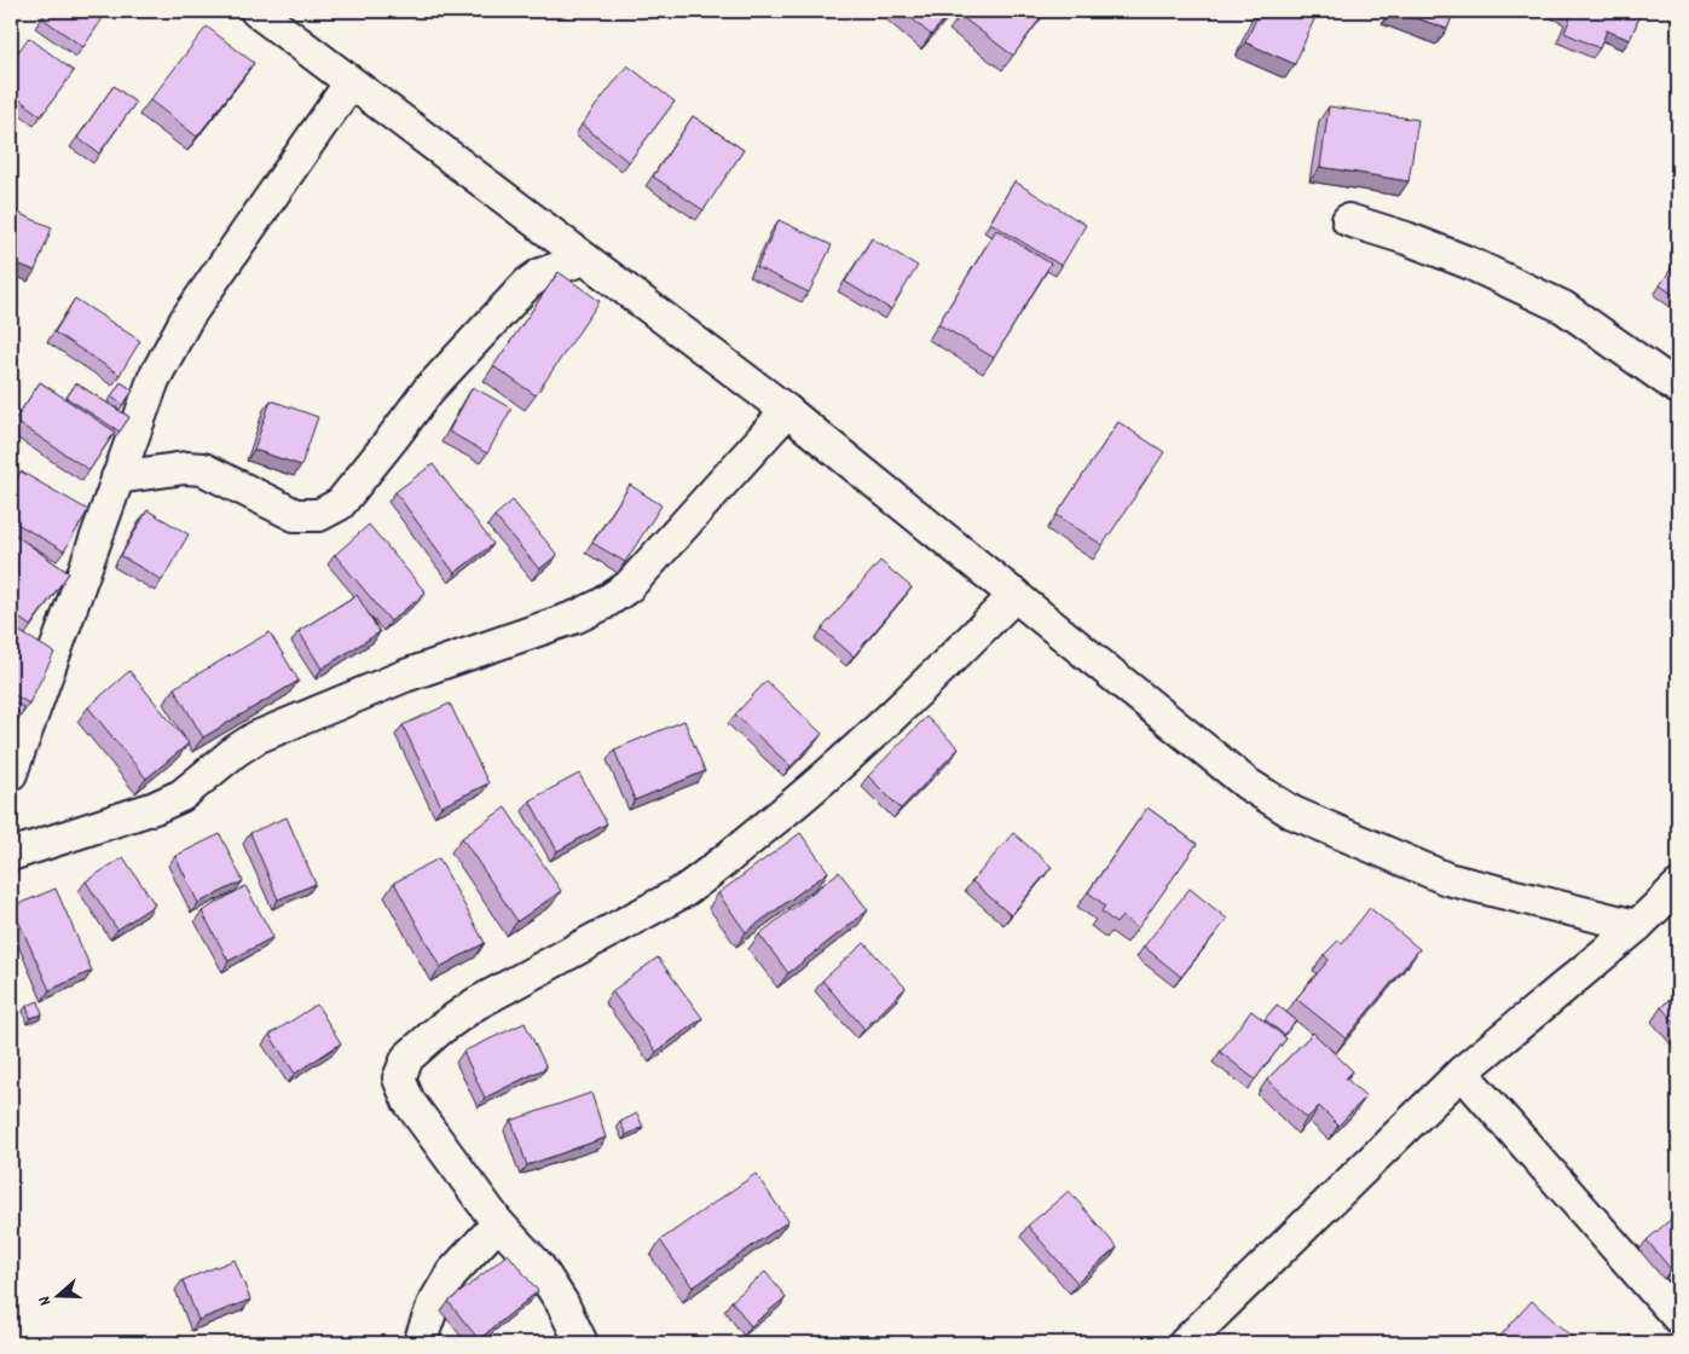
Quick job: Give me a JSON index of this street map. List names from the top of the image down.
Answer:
{
  "north": "left"
}
